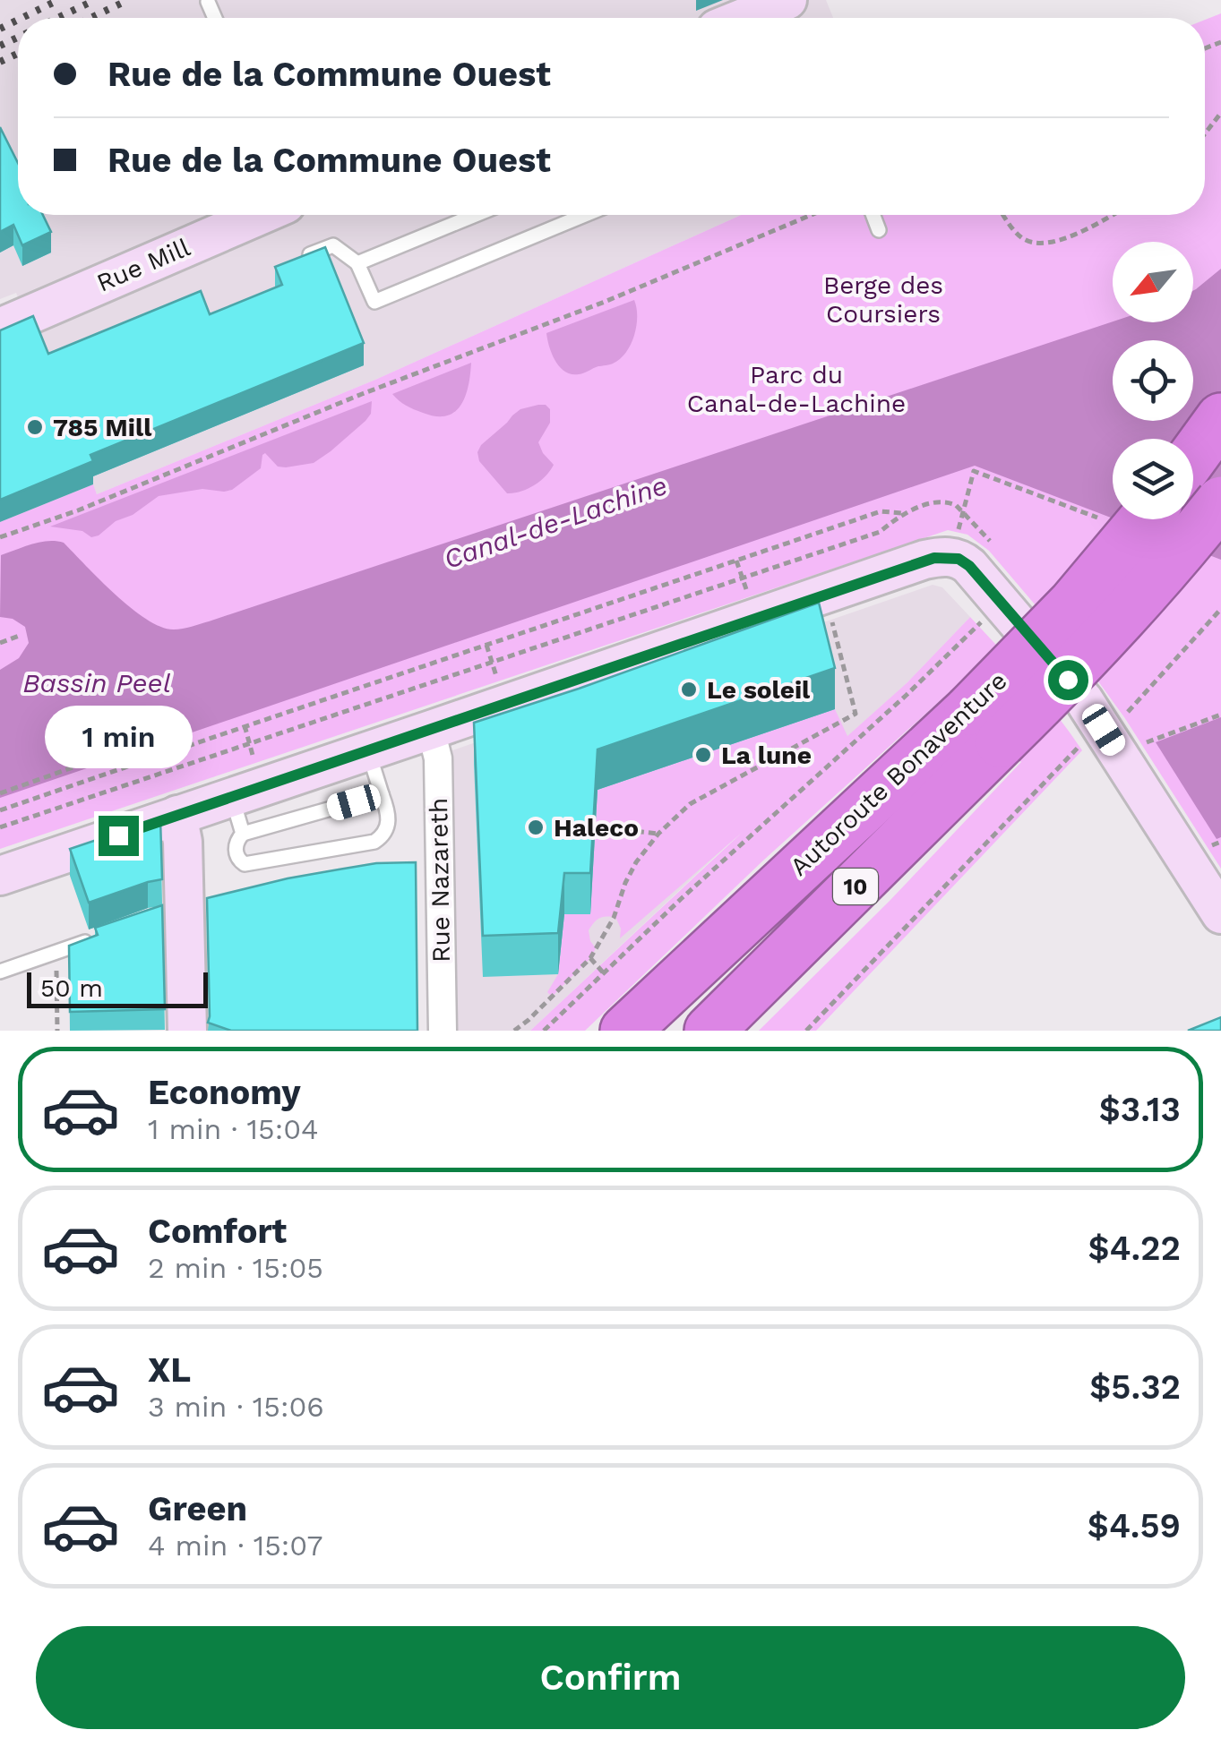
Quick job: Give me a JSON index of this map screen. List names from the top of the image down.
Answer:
{
  "streets": {
    "highway": ["Autoroute Bonaventure", "10"],
    "street": ["Rue Mill", "Rue Nazareth"]
  },
  "water": ["Canal-de-Lachine", "Bassin Peel"],
  "parks": ["Berge des Coursiers", "Parc du Canal-de-Lachine"],
  "places": [
    "785 Mill",
    "Le soleil",
    "La lune",
    "Haleco"
  ],
  "scale_bar": "50 m",
  "north": "bottom left",
  "page": {
    "banner": ["Rue de la Commune Ouest", "Rue de la Commune Ouest"],
    "bubble": "1 min",
    "scale": "50 m",
    "list": [
      {
        "name": "Economy",
        "note": "1 min · 15:04",
        "value": "$3.13"
      },
      {
        "name": "Comfort",
        "note": "2 min · 15:05",
        "value": "$4.22"
      },
      {
        "name": "XL",
        "note": "3 min · 15:06",
        "value": "$5.32"
      },
      {
        "name": "Green",
        "note": "4 min · 15:07",
        "value": "$4.59"
      }
    ],
    "buttons": "Confirm"
  }
}
